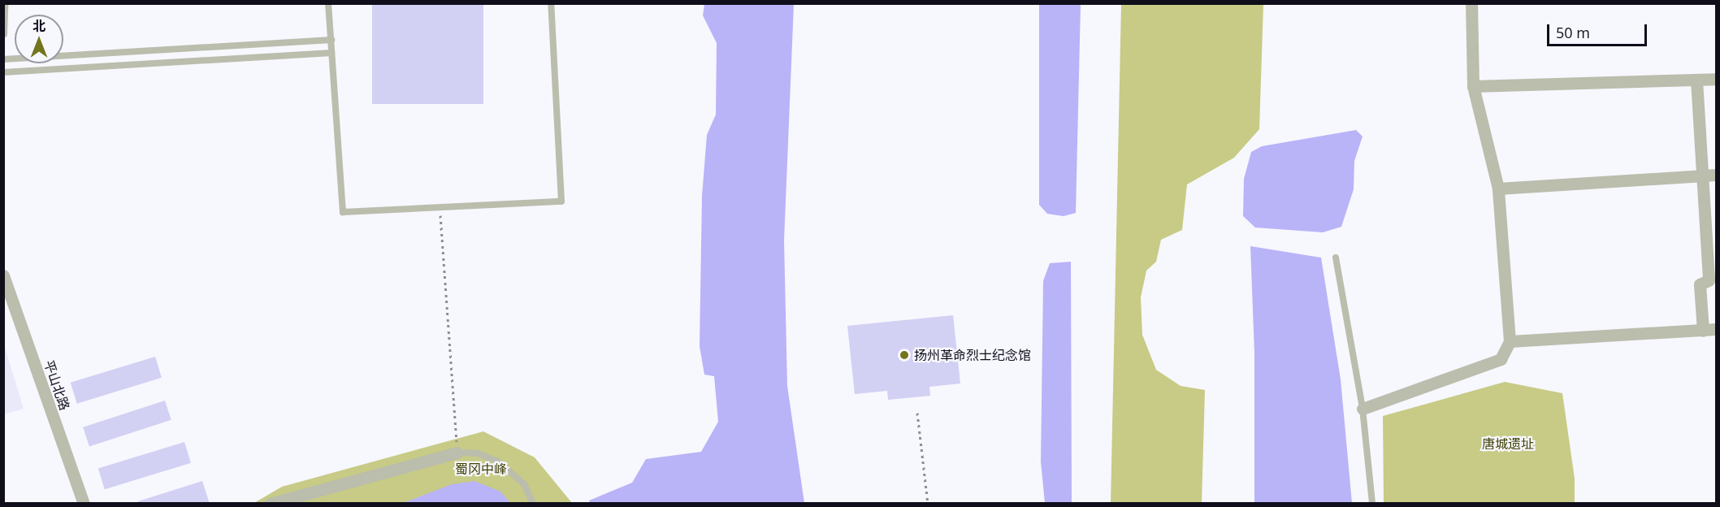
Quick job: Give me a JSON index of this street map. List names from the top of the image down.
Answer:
{
  "streets": {
    "street": ["平山北路"]
  },
  "parks": ["唐城遗址", "蜀冈中峰"],
  "places": ["扬州革命烈士纪念馆"],
  "scale_bar": "50 m",
  "north": "top"
}
